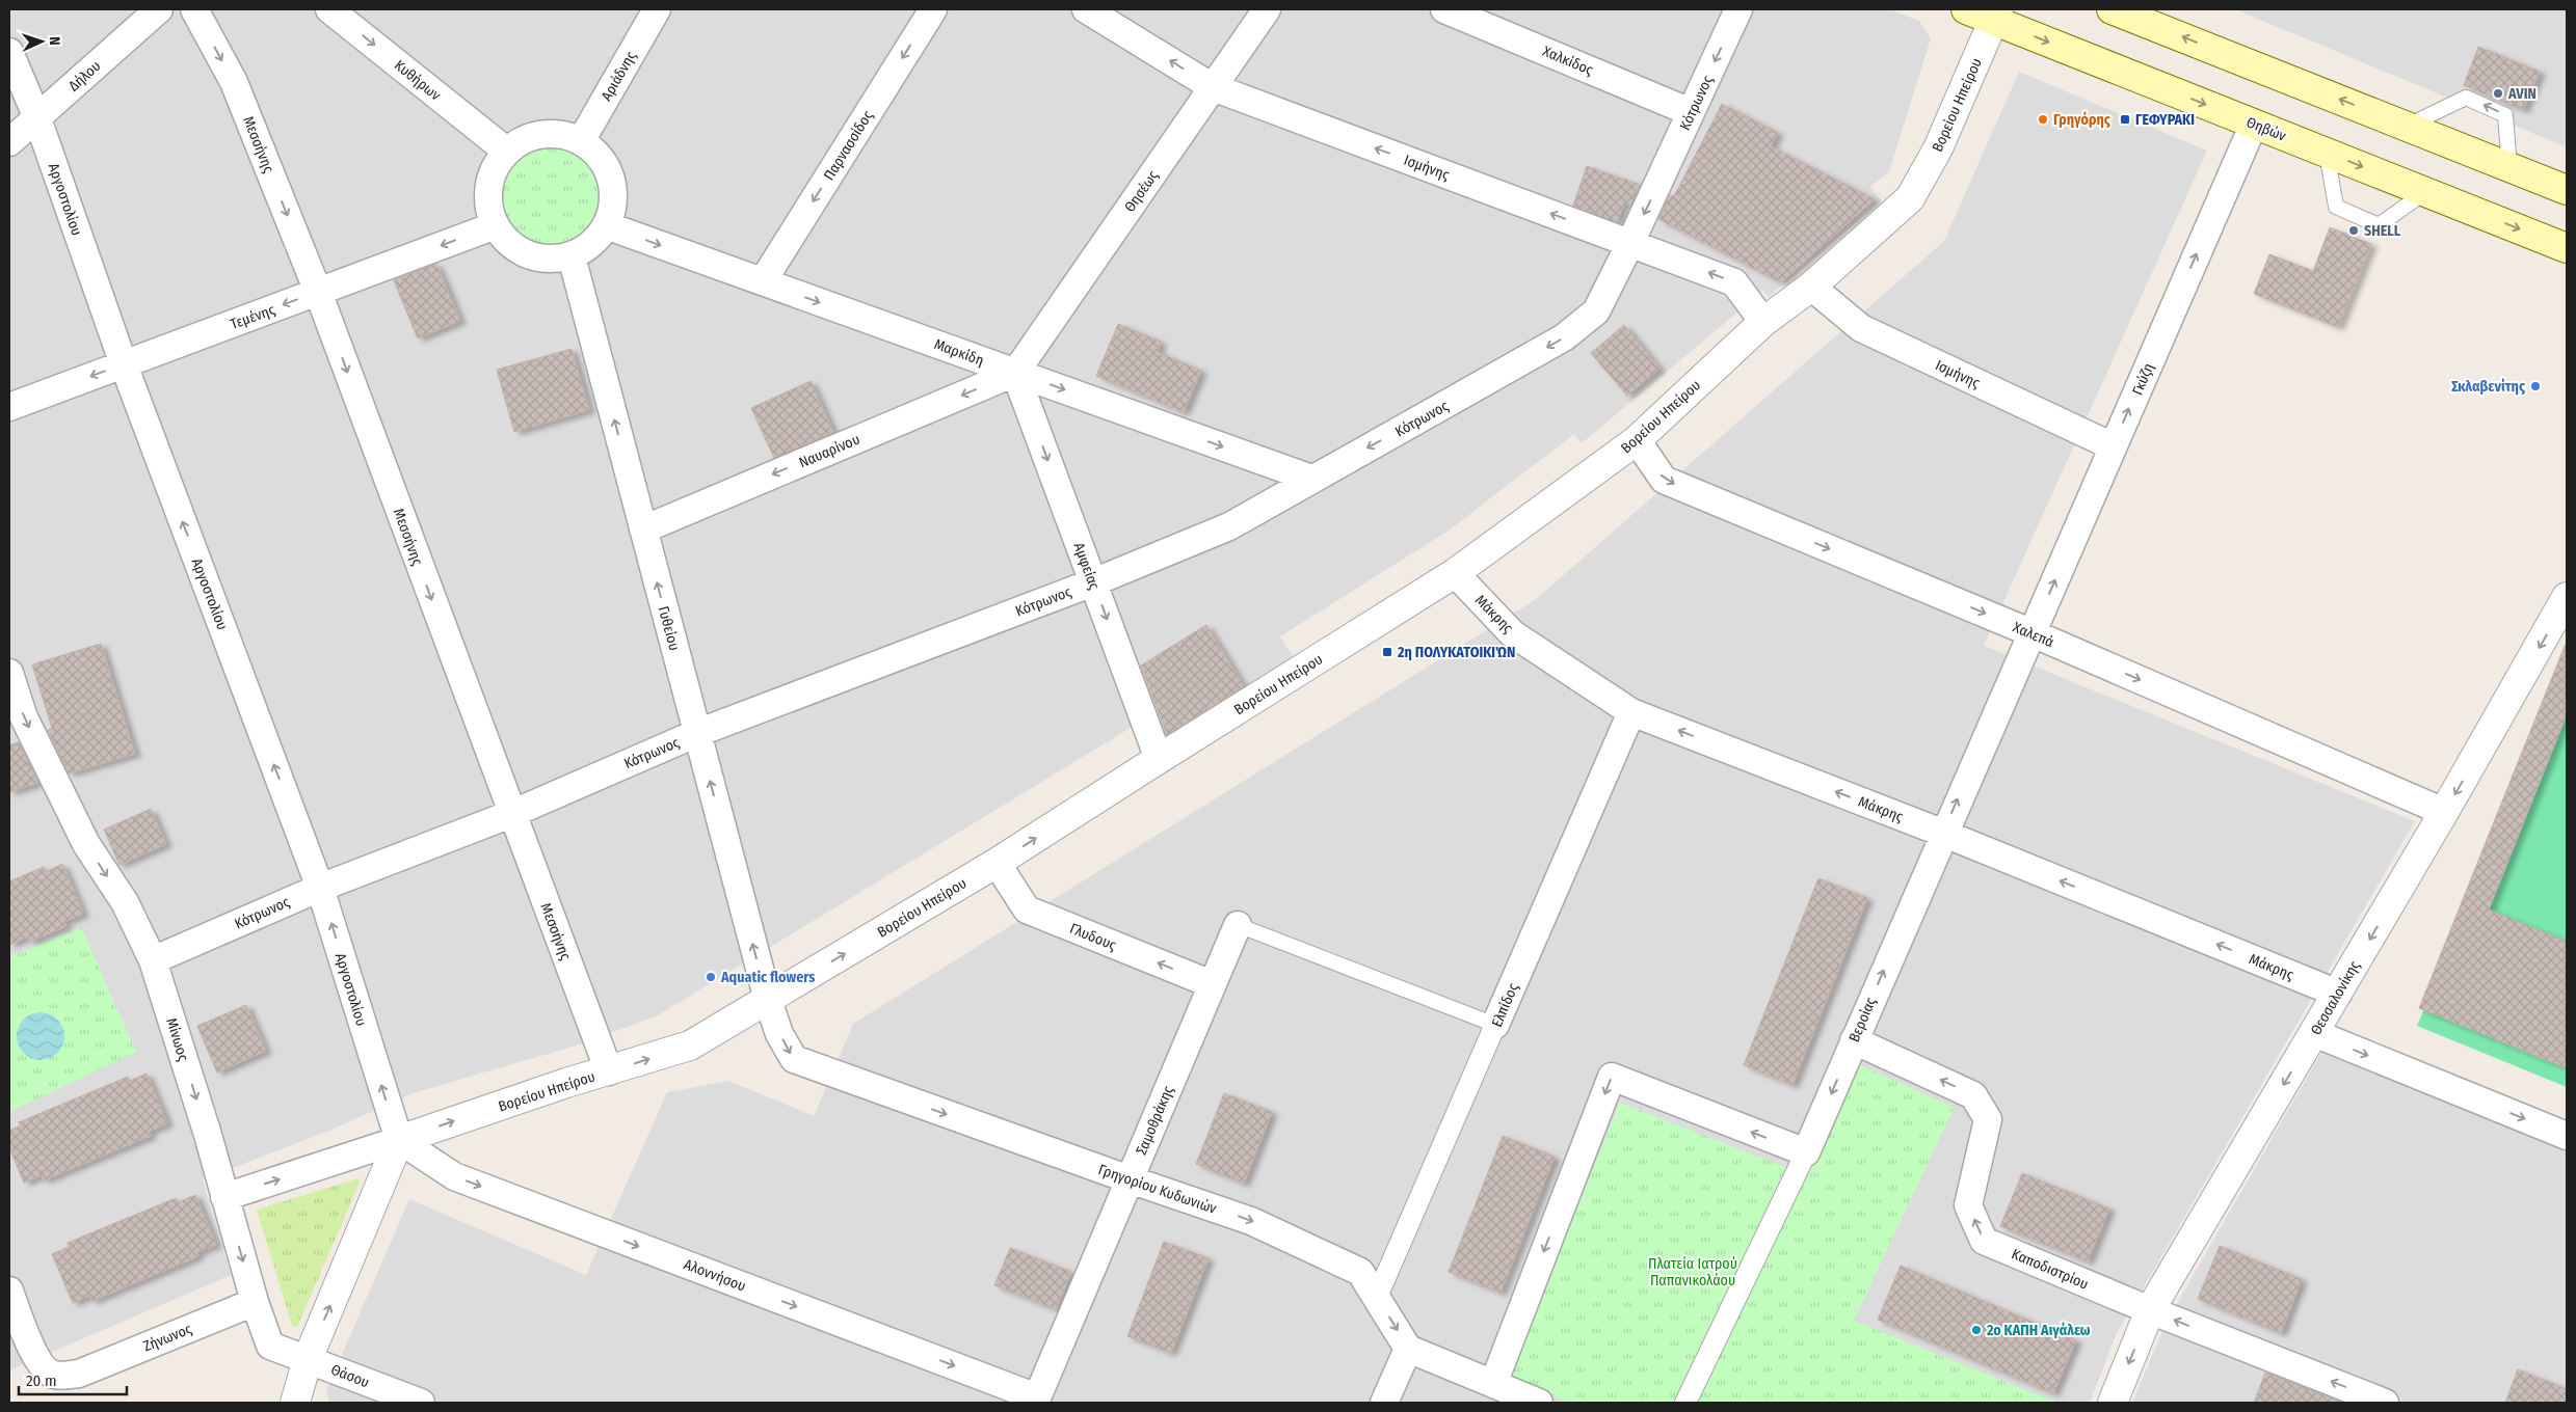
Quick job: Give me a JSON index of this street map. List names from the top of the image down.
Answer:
{
  "streets": {
    "main road": ["Θηβών"],
    "street": [
      "Χαλκίδος",
      "Δήλου",
      "Αριάδνης",
      "Κυθήρων",
      "Κότρωνος",
      "Βορείου Ηπείρου",
      "Μεσσήνης",
      "Παρνασσίδος",
      "Ισμήνης",
      "Θησέως",
      "Αργοστολίου",
      "Τεμένης",
      "Μαρκίδη",
      "Γκύζη",
      "Ναυαρίνου",
      "Αμφείας",
      "Μάκρης",
      "Γυθείου",
      "Χαλεπά",
      "Γλυδους",
      "Θεσσαλονίκης",
      "Ελπίδος",
      "Βεροίας",
      "Μίνωος",
      "Σαμοθράκης",
      "Γρηγορίου Κυδωνιών",
      "Καποδιστρίου",
      "Αλοννήσου",
      "Ζήνωνος",
      "Θάσου"
    ]
  },
  "crossings": [
    ["Χαλκίδος", "Κότρωνος"],
    ["Δήλου", "Αργοστολίου"],
    ["Αριάδνης", "Κυθήρων"],
    ["Αριάδνης", "Τεμένης"],
    ["Αριάδνης", "Μαρκίδη"],
    ["Αριάδνης", "Γυθείου"],
    ["Κυθήρων", "Τεμένης"],
    ["Κυθήρων", "Μαρκίδη"],
    ["Κυθήρων", "Γυθείου"],
    ["Κότρωνος", "Μεσσήνης"],
    ["Κότρωνος", "Ισμήνης"],
    ["Κότρωνος", "Αργοστολίου"],
    ["Κότρωνος", "Μαρκίδη"],
    ["Κότρωνος", "Αμφείας"],
    ["Κότρωνος", "Γυθείου"],
    ["Κότρωνος", "Μίνωος"],
    ["Βορείου Ηπείρου", "Θηβών"],
    ["Βορείου Ηπείρου", "Μεσσήνης"],
    ["Βορείου Ηπείρου", "Ισμήνης"],
    ["Βορείου Ηπείρου", "Αργοστολίου"],
    ["Βορείου Ηπείρου", "Αμφείας"],
    ["Βορείου Ηπείρου", "Μάκρης"],
    ["Βορείου Ηπείρου", "Γυθείου"],
    ["Βορείου Ηπείρου", "Χαλεπά"],
    ["Βορείου Ηπείρου", "Γλυδους"],
    ["Βορείου Ηπείρου", "Μίνωος"],
    ["Βορείου Ηπείρου", "Γρηγορίου Κυδωνιών"],
    ["Βορείου Ηπείρου", "Αλοννήσου"],
    ["Θηβών", "Γκύζη"],
    ["Μεσσήνης", "Τεμένης"],
    ["Παρνασσίδος", "Μαρκίδη"],
    ["Ισμήνης", "Θησέως"],
    ["Ισμήνης", "Γκύζη"],
    ["Θησέως", "Μαρκίδη"],
    ["Θησέως", "Ναυαρίνου"],
    ["Θησέως", "Αμφείας"],
    ["Αργοστολίου", "Τεμένης"],
    ["Αργοστολίου", "Αλοννήσου"],
    ["Τεμένης", "Μαρκίδη"],
    ["Τεμένης", "Γυθείου"],
    ["Μαρκίδη", "Ναυαρίνου"],
    ["Μαρκίδη", "Αμφείας"],
    ["Μαρκίδη", "Γυθείου"],
    ["Γκύζη", "Χαλεπά"],
    ["Γκύζη", "Βεροίας"],
    ["Ναυαρίνου", "Αμφείας"],
    ["Ναυαρίνου", "Γυθείου"],
    ["Μάκρης", "Θεσσαλονίκης"],
    ["Μάκρης", "Ελπίδος"],
    ["Μάκρης", "Βεροίας"],
    ["Γυθείου", "Γρηγορίου Κυδωνιών"],
    ["Χαλεπά", "Θεσσαλονίκης"],
    ["Χαλεπά", "Βεροίας"],
    ["Γλυδους", "Σαμοθράκης"],
    ["Θεσσαλονίκης", "Καποδιστρίου"],
    ["Ελπίδος", "Γρηγορίου Κυδωνιών"],
    ["Βεροίας", "Καποδιστρίου"],
    ["Μίνωος", "Ζήνωνος"],
    ["Μίνωος", "Θάσου"],
    ["Σαμοθράκης", "Γρηγορίου Κυδωνιών"],
    ["Σαμοθράκης", "Αλοννήσου"]
  ],
  "one_way": [
    "Κυθήρων",
    "Βορείου Ηπείρου",
    "Μεσσήνης",
    "Παρνασσίδος",
    "Ισμήνης",
    "Αργοστολίου",
    "Τεμένης",
    "Μαρκίδη",
    "Γκύζη",
    "Ναυαρίνου",
    "Αμφείας",
    "Μάκρης",
    "Γυθείου",
    "Χαλεπά",
    "Γλυδους",
    "Θεσσαλονίκης",
    "Μίνωος",
    "Γρηγορίου Κυδωνιών",
    "Καποδιστρίου",
    "Αλοννήσου"
  ],
  "parks": ["Πλατεία Ιατρού Παπανικολάου"],
  "places": {
    "other": [
      "AVIN",
      "Γρηγόρης",
      "SHELL",
      "Σκλαβενίτης",
      "Aquatic flowers",
      "2ο ΚΑΠΗ Αιγάλεω"
    ],
    "transit": ["ΓΕΦΥΡΑΚΙ", "2η ΠΟΛΥΚΑΤΟΙΚΙΏΝ"]
  },
  "scale_bar": "20 m",
  "north": "right"
}
